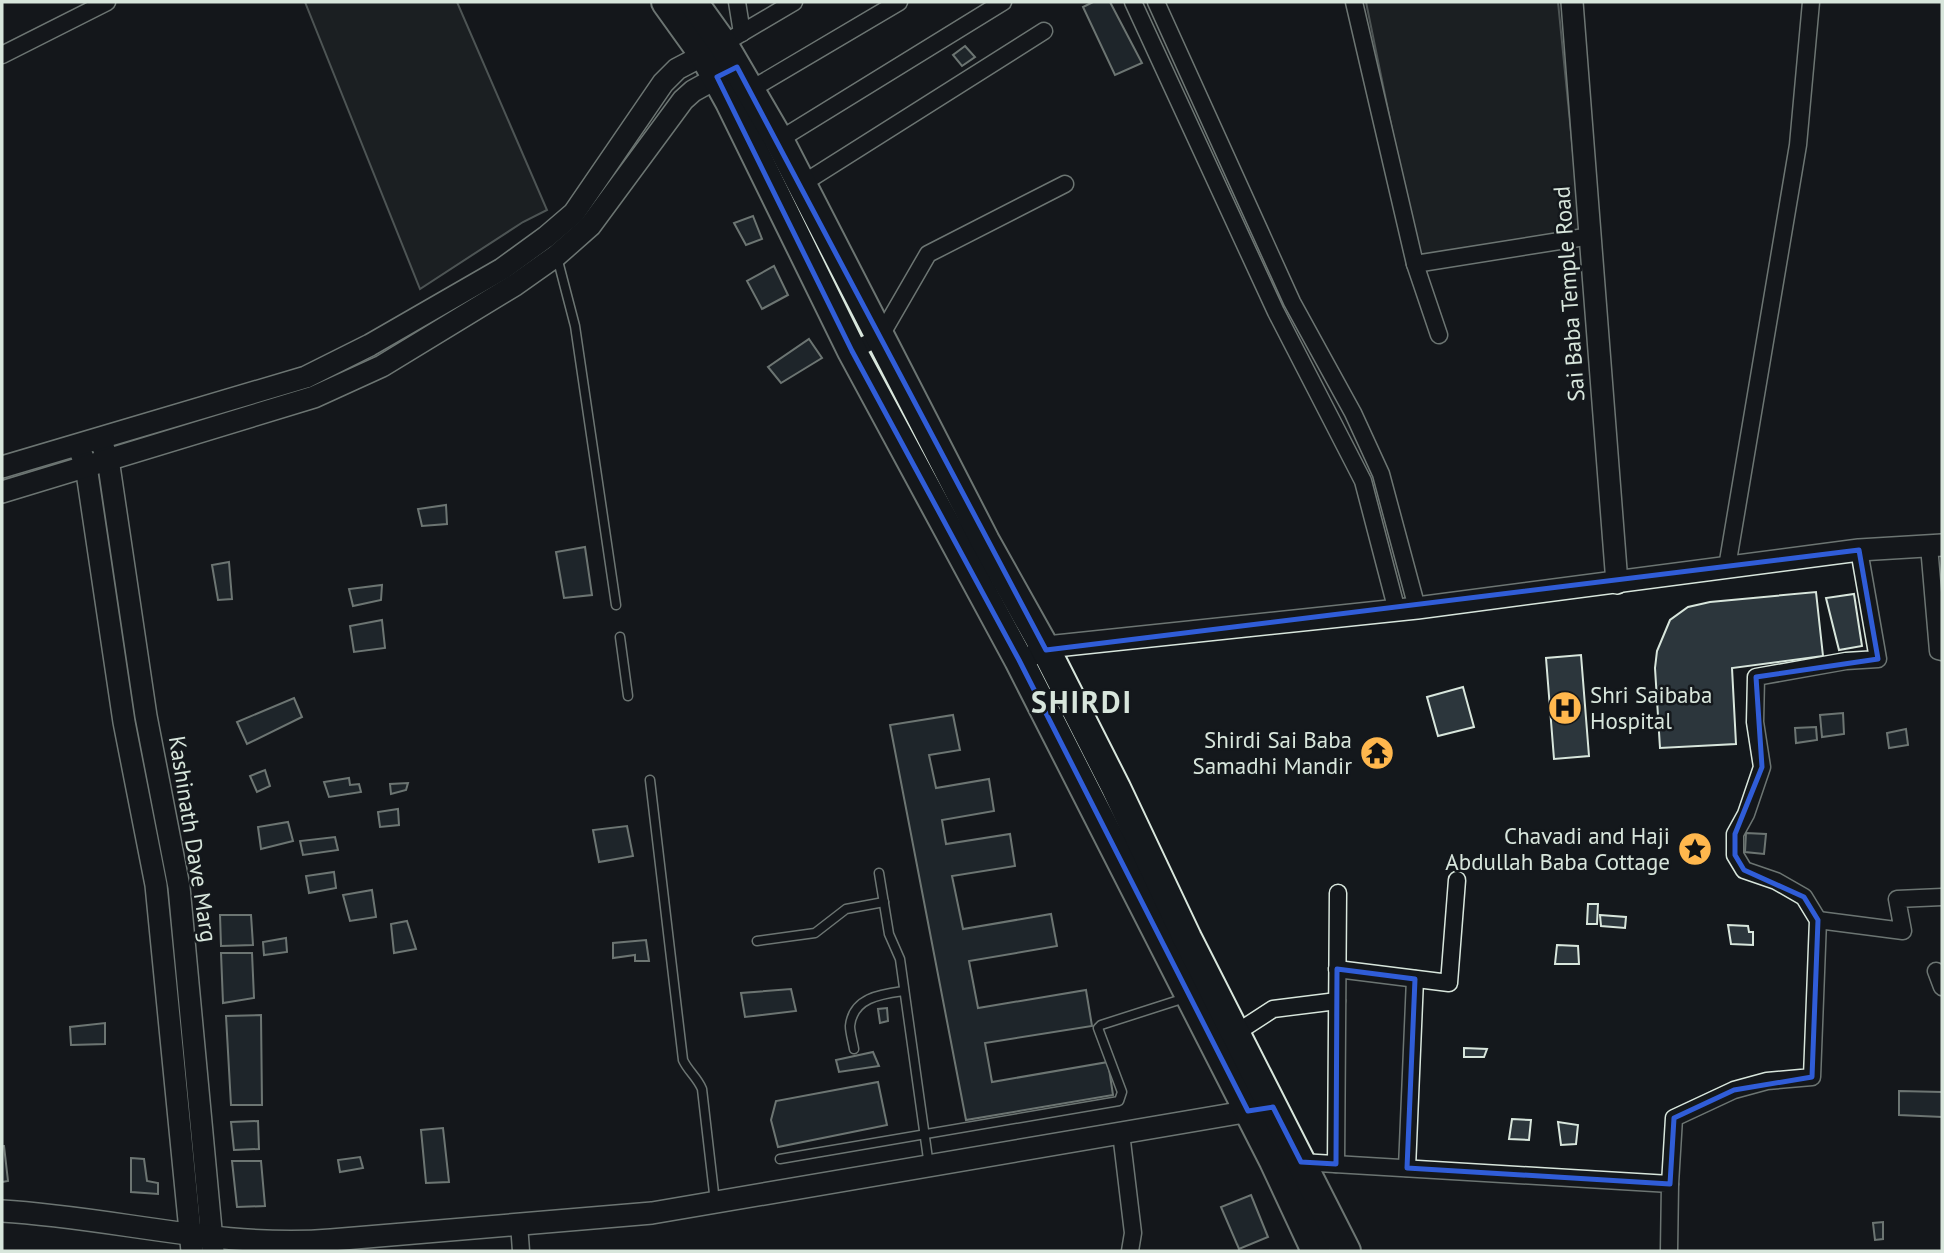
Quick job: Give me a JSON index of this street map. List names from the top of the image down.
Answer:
{
  "streets": {
    "street": ["Sai Baba Temple Road", "Kashinath Dave Marg"]
  },
  "districts": ["SHIRDI"],
  "places": {
    "hospital": ["Shri Saibaba Hospital"],
    "temple": ["Shirdi Sai Baba Samadhi Mandir"],
    "place": ["Chavadi and Haji Abdullah Baba Cottage"]
  }
}
